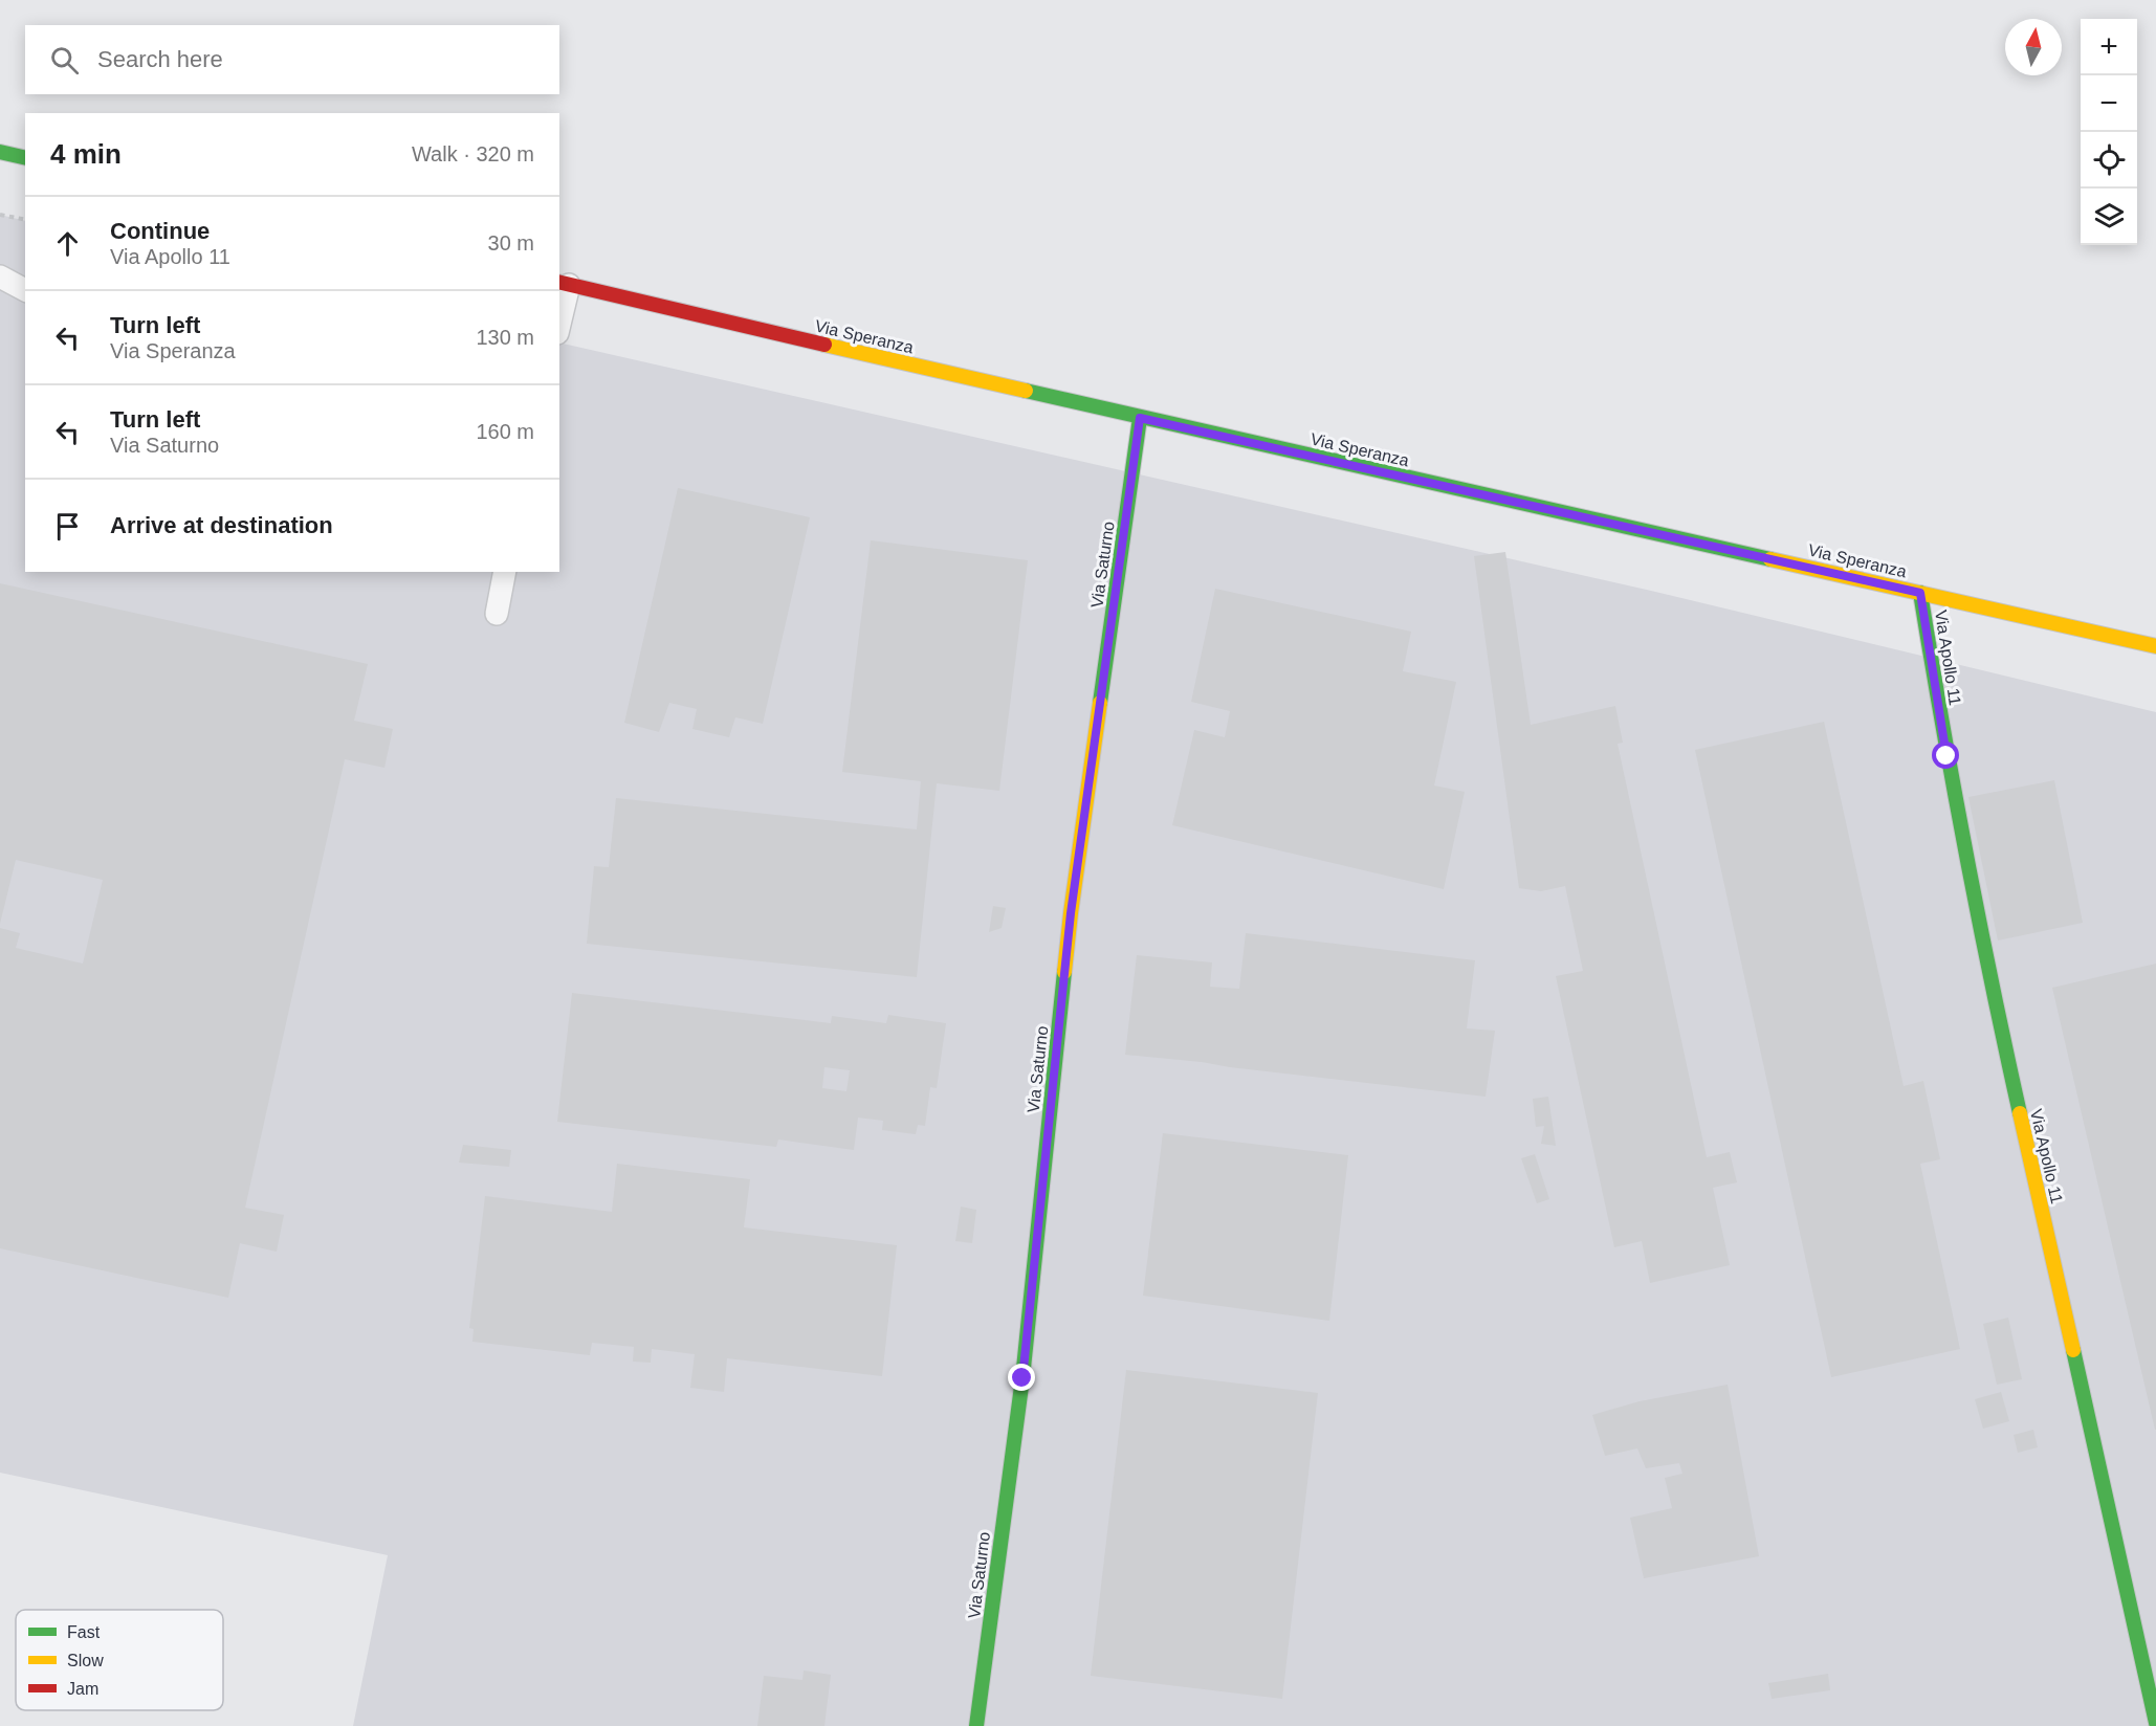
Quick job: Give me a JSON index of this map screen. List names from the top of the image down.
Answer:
{
  "streets": {
    "street": ["Via Speranza", "Via Saturno", "Via Apollo 11"]
  },
  "crossings": [
    ["Via Speranza", "Via Saturno"],
    ["Via Speranza", "Via Apollo 11"]
  ],
  "legend": ["Fast", "Slow", "Jam"],
  "north": "top",
  "page": {
    "map_buttons": ["+", "−"],
    "search": "Search here",
    "heading": ["4 min", "Walk · 320 m"],
    "list": [
      ["Continue", "Via Apollo 11", "30 m"],
      ["Turn left", "Via Speranza", "130 m"],
      ["Turn left", "Via Saturno", "160 m"],
      "Arrive at destination"
    ]
  }
}
